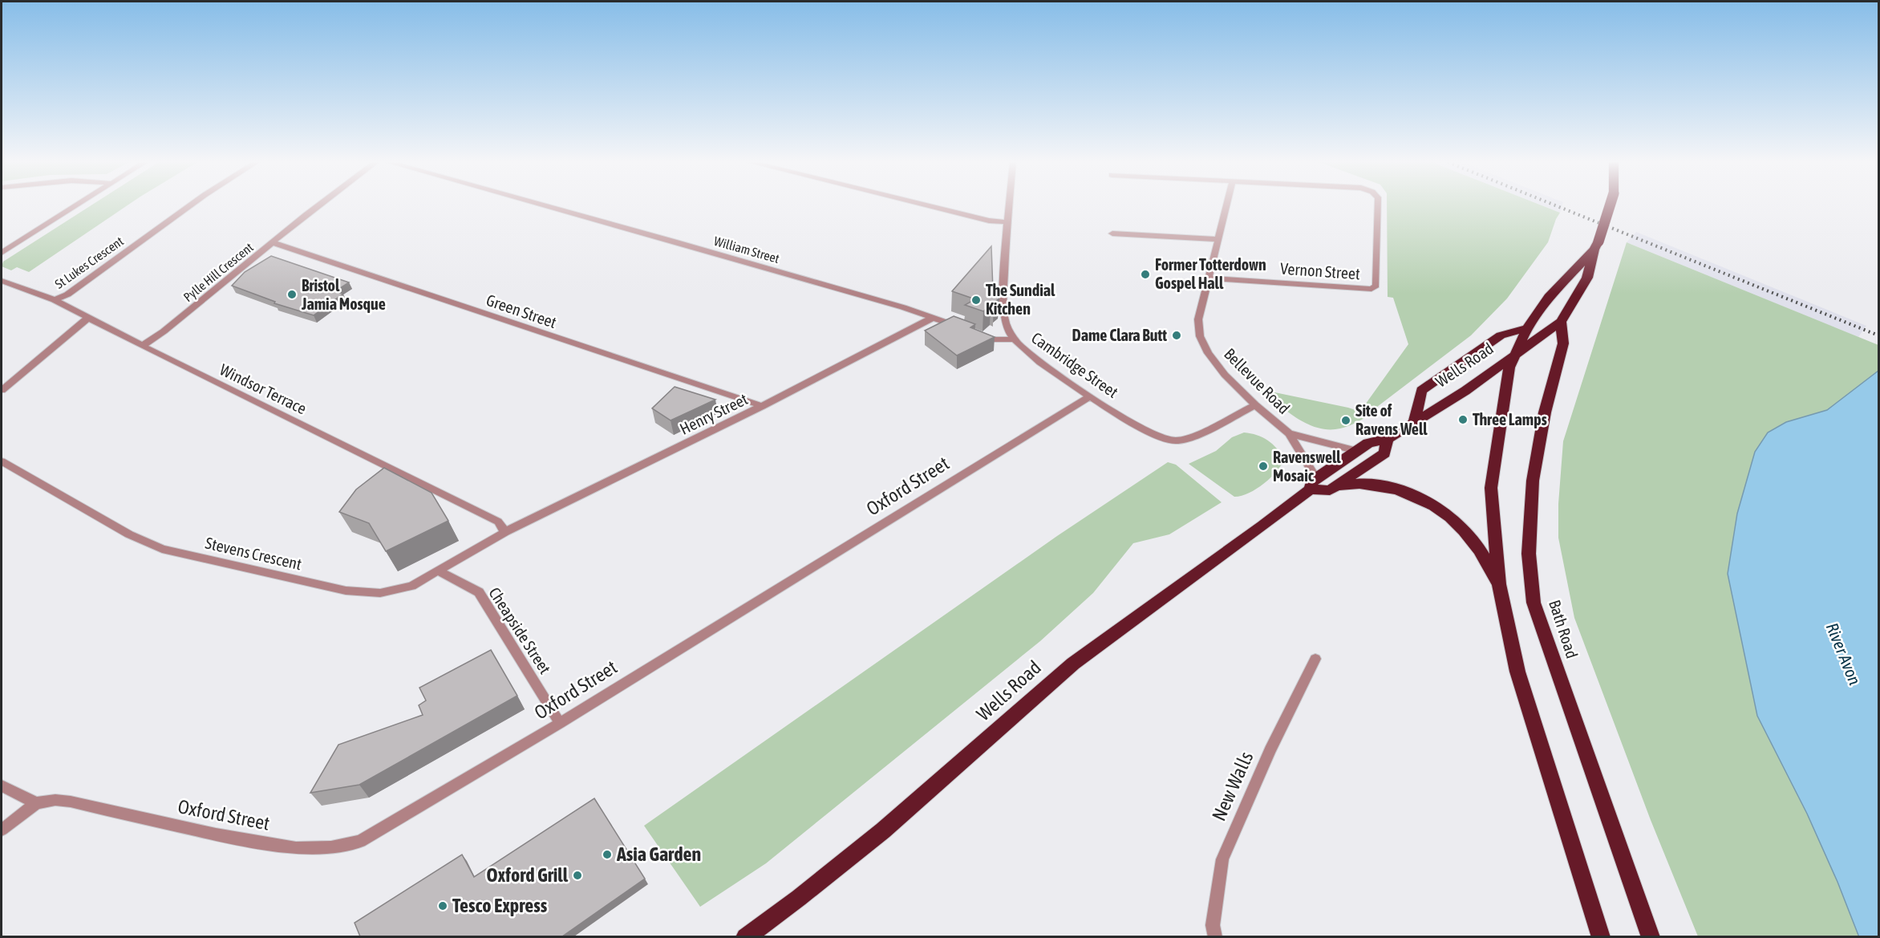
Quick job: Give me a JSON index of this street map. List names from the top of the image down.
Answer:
{
  "streets": {
    "highway": ["Wells Road", "Bath Road"],
    "street": [
      "William Street",
      "St Lukes Crescent",
      "Vernon Street",
      "Pylle Hill Crescent",
      "Green Street",
      "Cambridge Street",
      "Bellevue Road",
      "Windsor Terrace",
      "Henry Street",
      "Oxford Street",
      "Stevens Crescent",
      "Cheapside Street",
      "New Walls"
    ]
  },
  "crossings": [
    ["William Street", "Henry Street"],
    ["St Lukes Crescent", "Windsor Terrace"],
    ["Vernon Street", "Bellevue Road"],
    ["Pylle Hill Crescent", "Green Street"],
    ["Pylle Hill Crescent", "Windsor Terrace"],
    ["Green Street", "Henry Street"],
    ["Cambridge Street", "Bellevue Road"],
    ["Cambridge Street", "Oxford Street"],
    ["Wells Road", "Bellevue Road"],
    ["Windsor Terrace", "Henry Street"],
    ["Windsor Terrace", "Stevens Crescent"],
    ["Henry Street", "Stevens Crescent"],
    ["Oxford Street", "Cheapside Street"],
    ["Stevens Crescent", "Cheapside Street"]
  ],
  "water": ["River Avon"],
  "places": [
    "Former Totterdown Gospel Hall",
    "Bristol Jamia Mosque",
    "The Sundial Kitchen",
    "Dame Clara Butt",
    "Three Lamps",
    "Site of Ravens Well",
    "Ravenswell Mosaic",
    "Asia Garden",
    "Oxford Grill",
    "Tesco Express"
  ]
}
